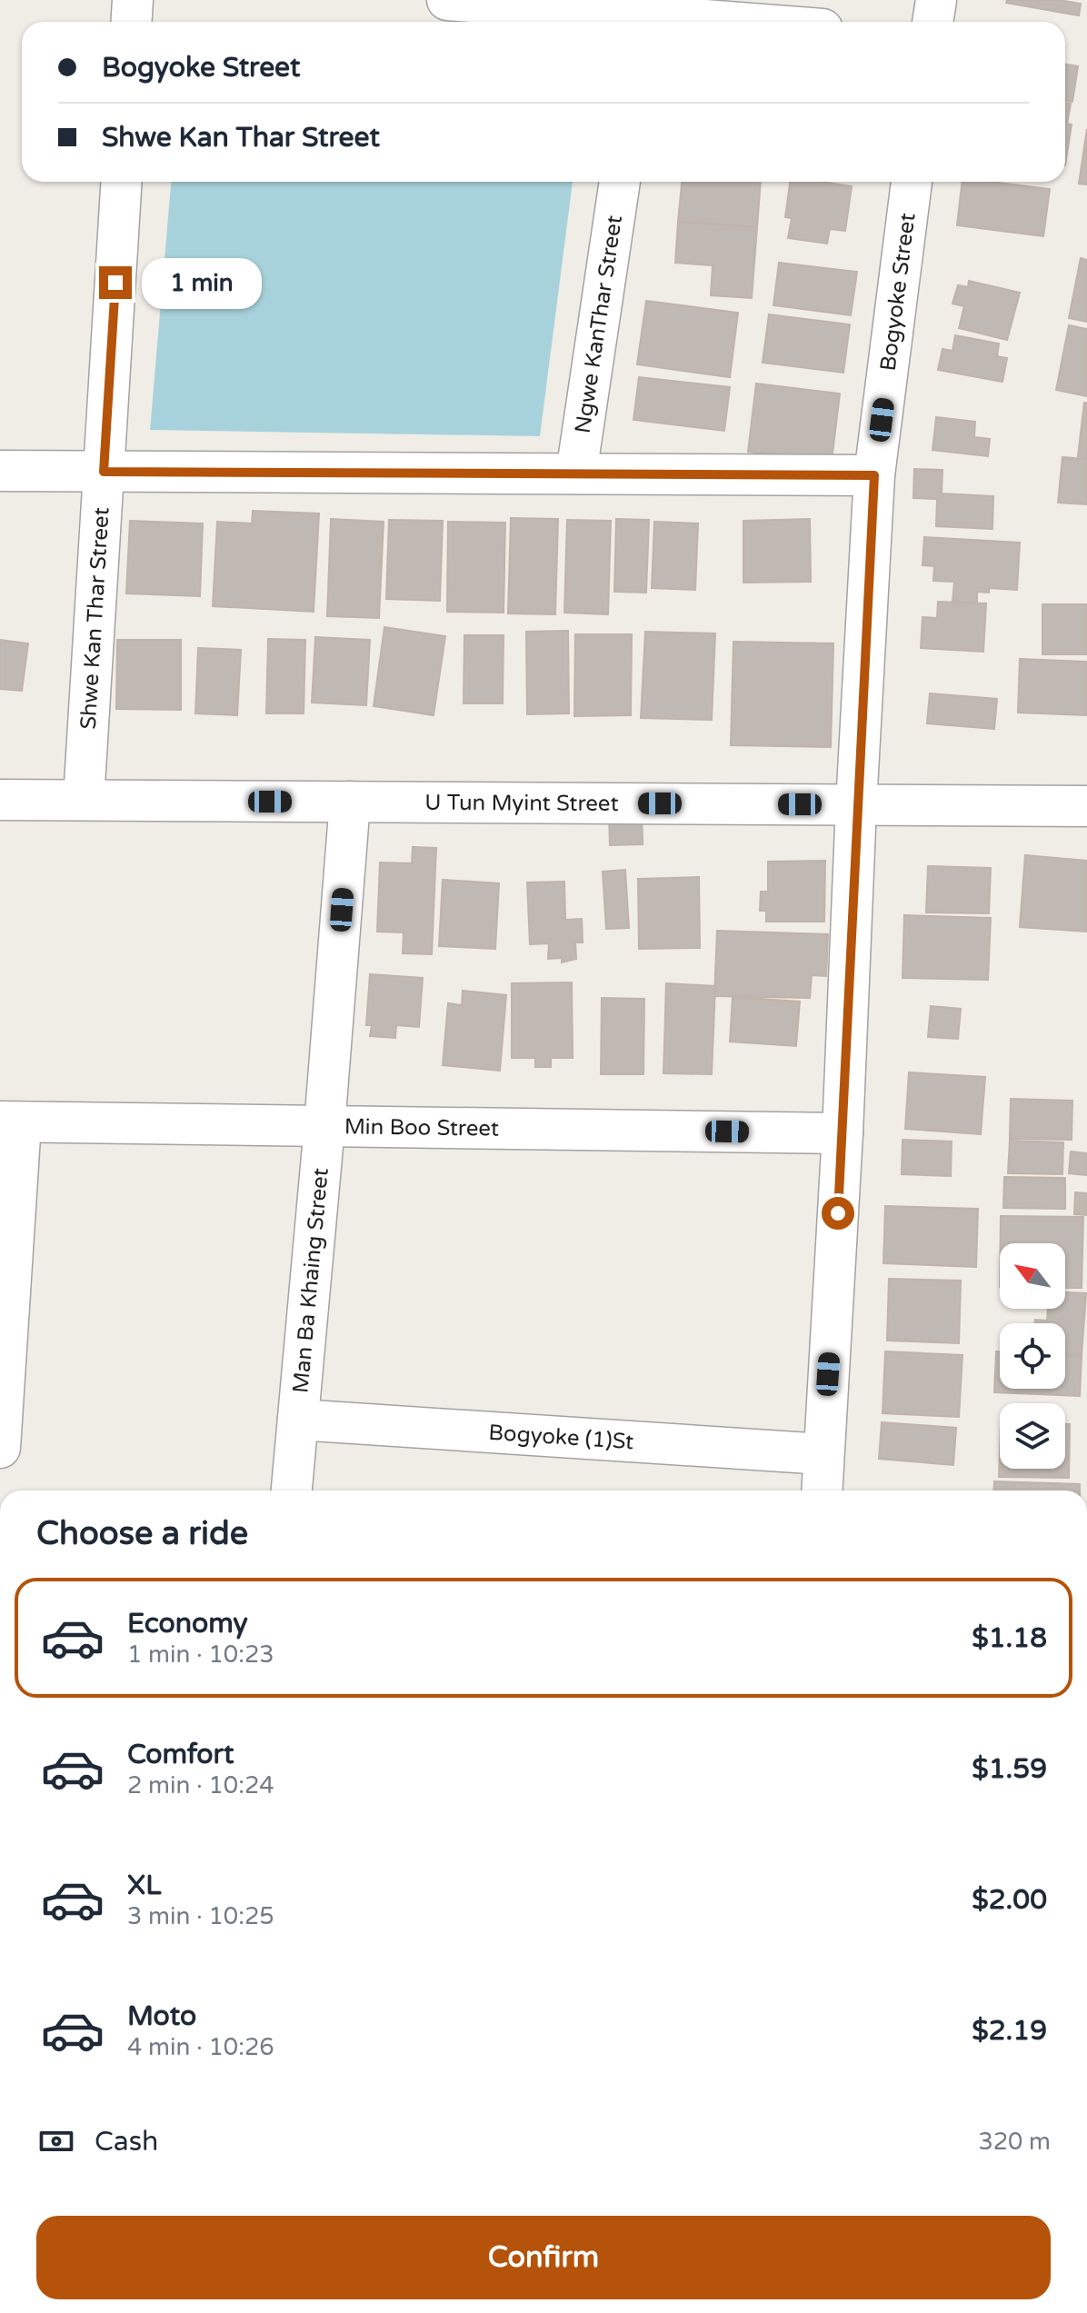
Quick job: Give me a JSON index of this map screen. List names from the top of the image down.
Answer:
{
  "streets": {
    "street": [
      "Bogyoke Street",
      "Ngwe KanThar Street",
      "Shwe Kan Thar Street",
      "U Tun Myint Street",
      "Min Boo Street",
      "Man Ba Khaing Street",
      "Bogyoke (1)St"
    ]
  },
  "crossings": [
    ["Bogyoke Street", "U Tun Myint Street"],
    ["Bogyoke Street", "Min Boo Street"],
    ["Bogyoke Street", "Bogyoke (1)St"],
    ["Shwe Kan Thar Street", "U Tun Myint Street"],
    ["U Tun Myint Street", "Man Ba Khaing Street"],
    ["Min Boo Street", "Man Ba Khaing Street"],
    ["Man Ba Khaing Street", "Bogyoke (1)St"]
  ],
  "north": "top left",
  "page": {
    "banner": ["Bogyoke Street", "Shwe Kan Thar Street"],
    "bubble": "1 min",
    "heading": "Choose a ride",
    "list": [
      {
        "name": "Economy",
        "note": "1 min · 10:23",
        "value": "$1.18"
      },
      {
        "name": "Comfort",
        "note": "2 min · 10:24",
        "value": "$1.59"
      },
      {
        "name": "XL",
        "note": "3 min · 10:25",
        "value": "$2.00"
      },
      {
        "name": "Moto",
        "note": "4 min · 10:26",
        "value": "$2.19"
      }
    ],
    "pay": ["Cash", "320 m"],
    "buttons": "Confirm"
  }
}
